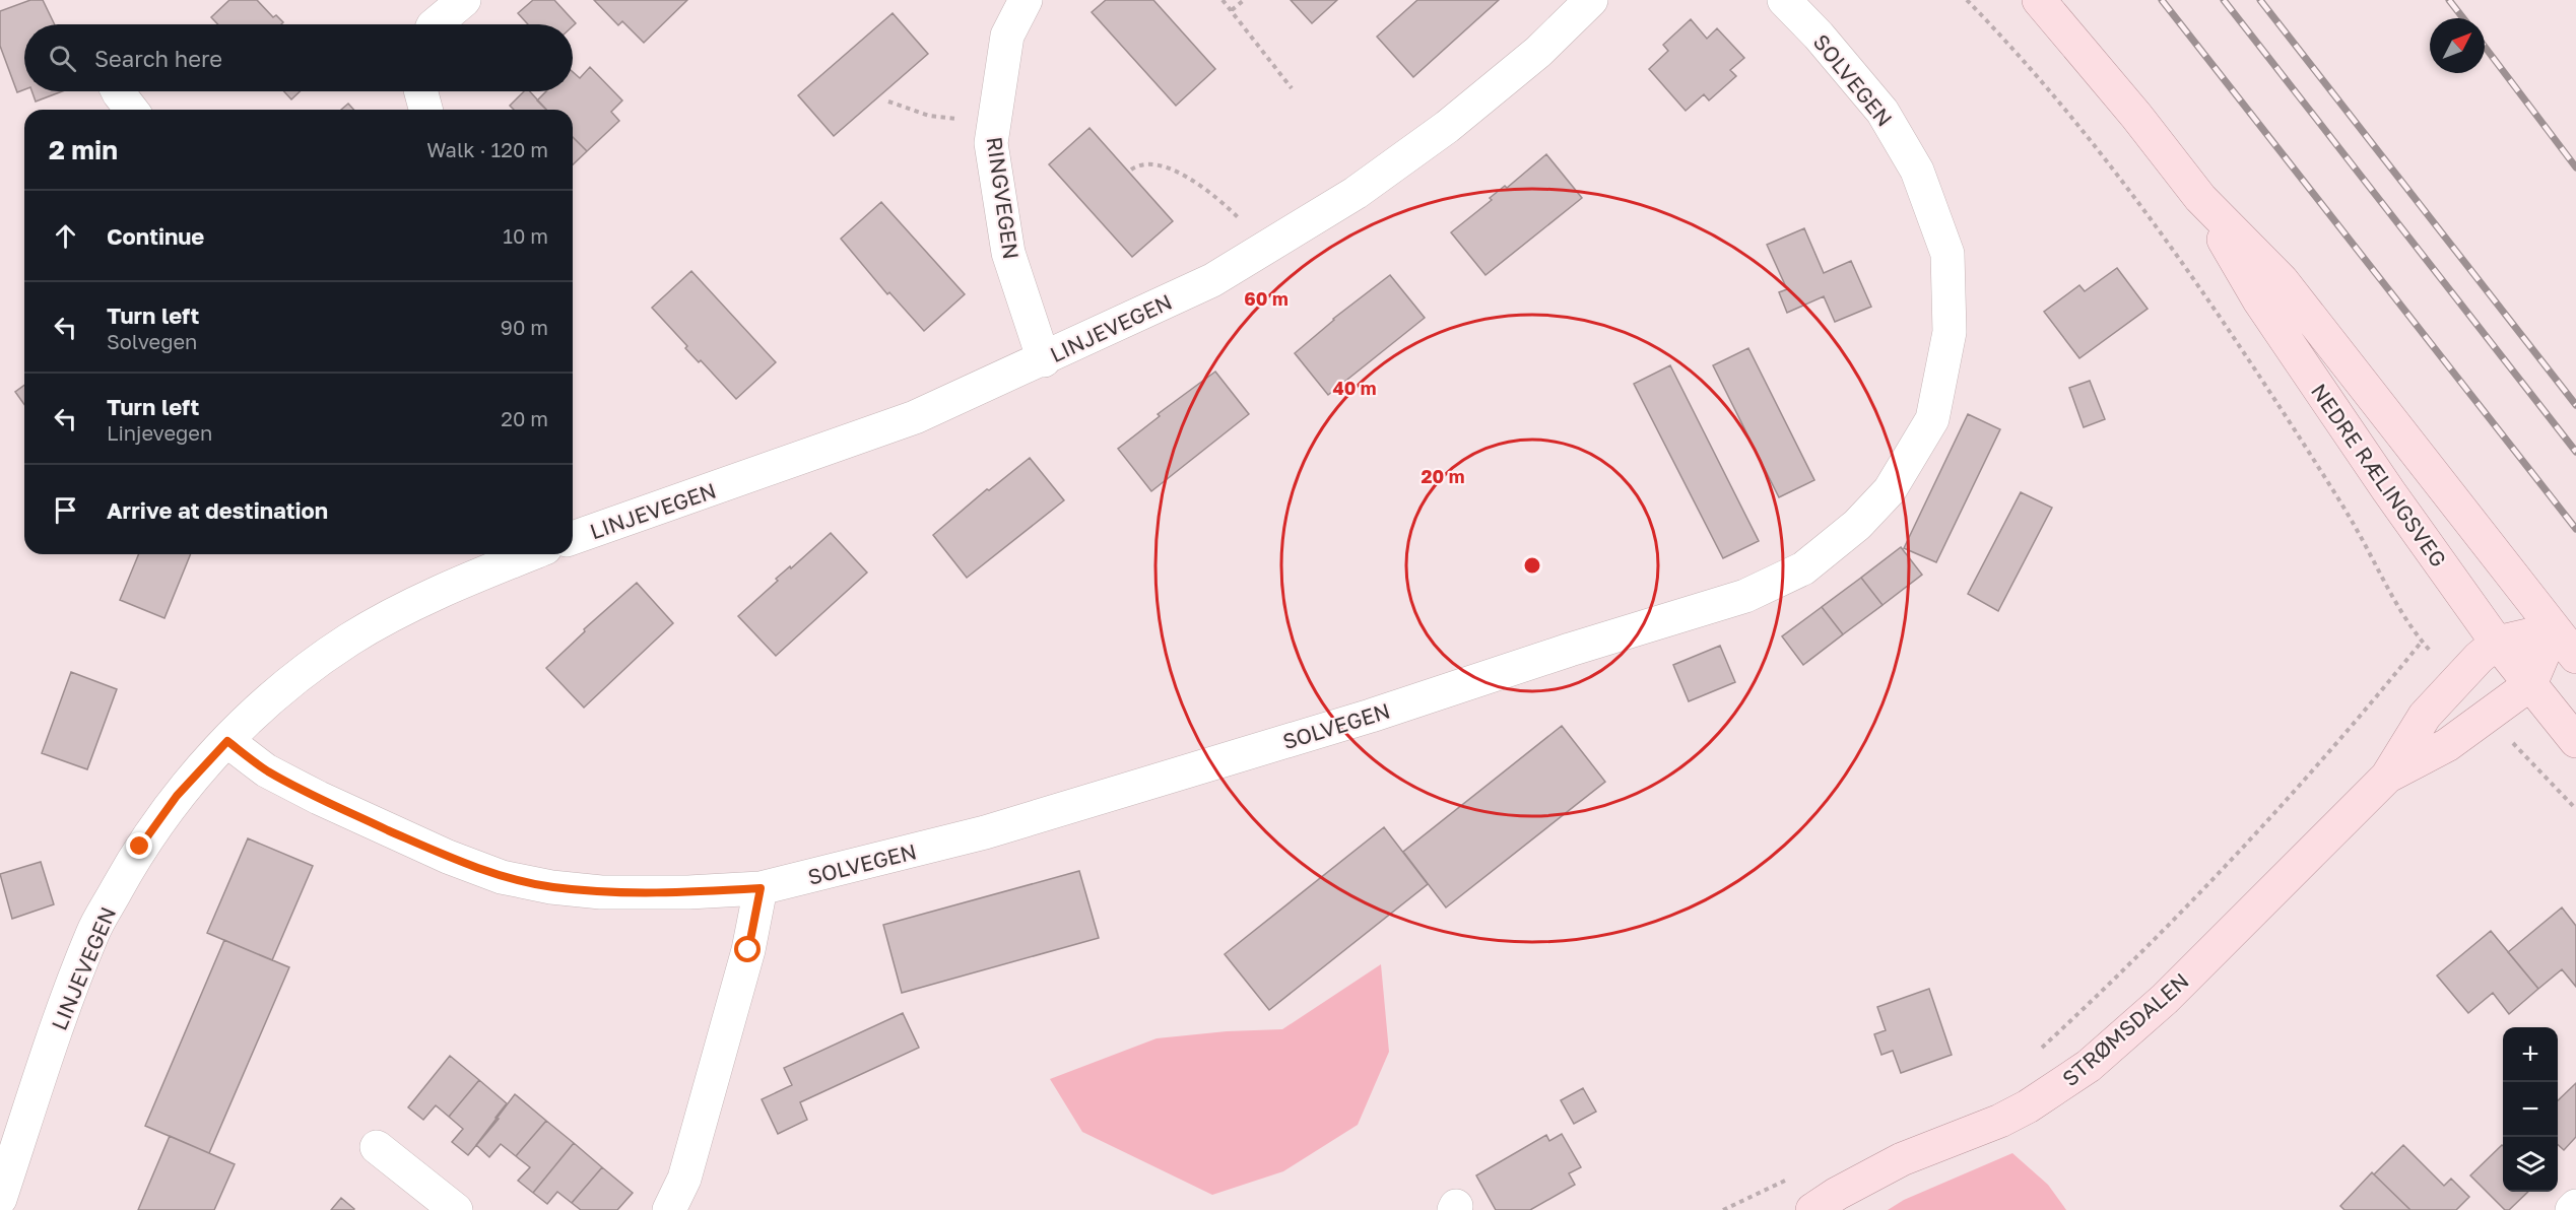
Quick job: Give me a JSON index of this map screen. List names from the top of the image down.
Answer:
{
  "streets": {
    "main road": ["NEDRE RÆLINGSVEG", "STRØMSDALEN"],
    "street": ["SOLVEGEN", "RINGVEGEN", "LINJEVEGEN"]
  },
  "crossings": [
    ["SOLVEGEN", "LINJEVEGEN"],
    ["RINGVEGEN", "LINJEVEGEN"],
    ["NEDRE RÆLINGSVEG", "STRØMSDALEN"]
  ],
  "north": "top right",
  "page": {
    "search": "Search here",
    "heading": ["2 min", "Walk · 120 m"],
    "list": [
      ["Continue", "10 m"],
      ["Turn left", "Solvegen", "90 m"],
      ["Turn left", "Linjevegen", "20 m"],
      "Arrive at destination"
    ],
    "map_buttons": ["+", "−"]
  },
  "rings": ["60 m", "40 m", "20 m"]
}
